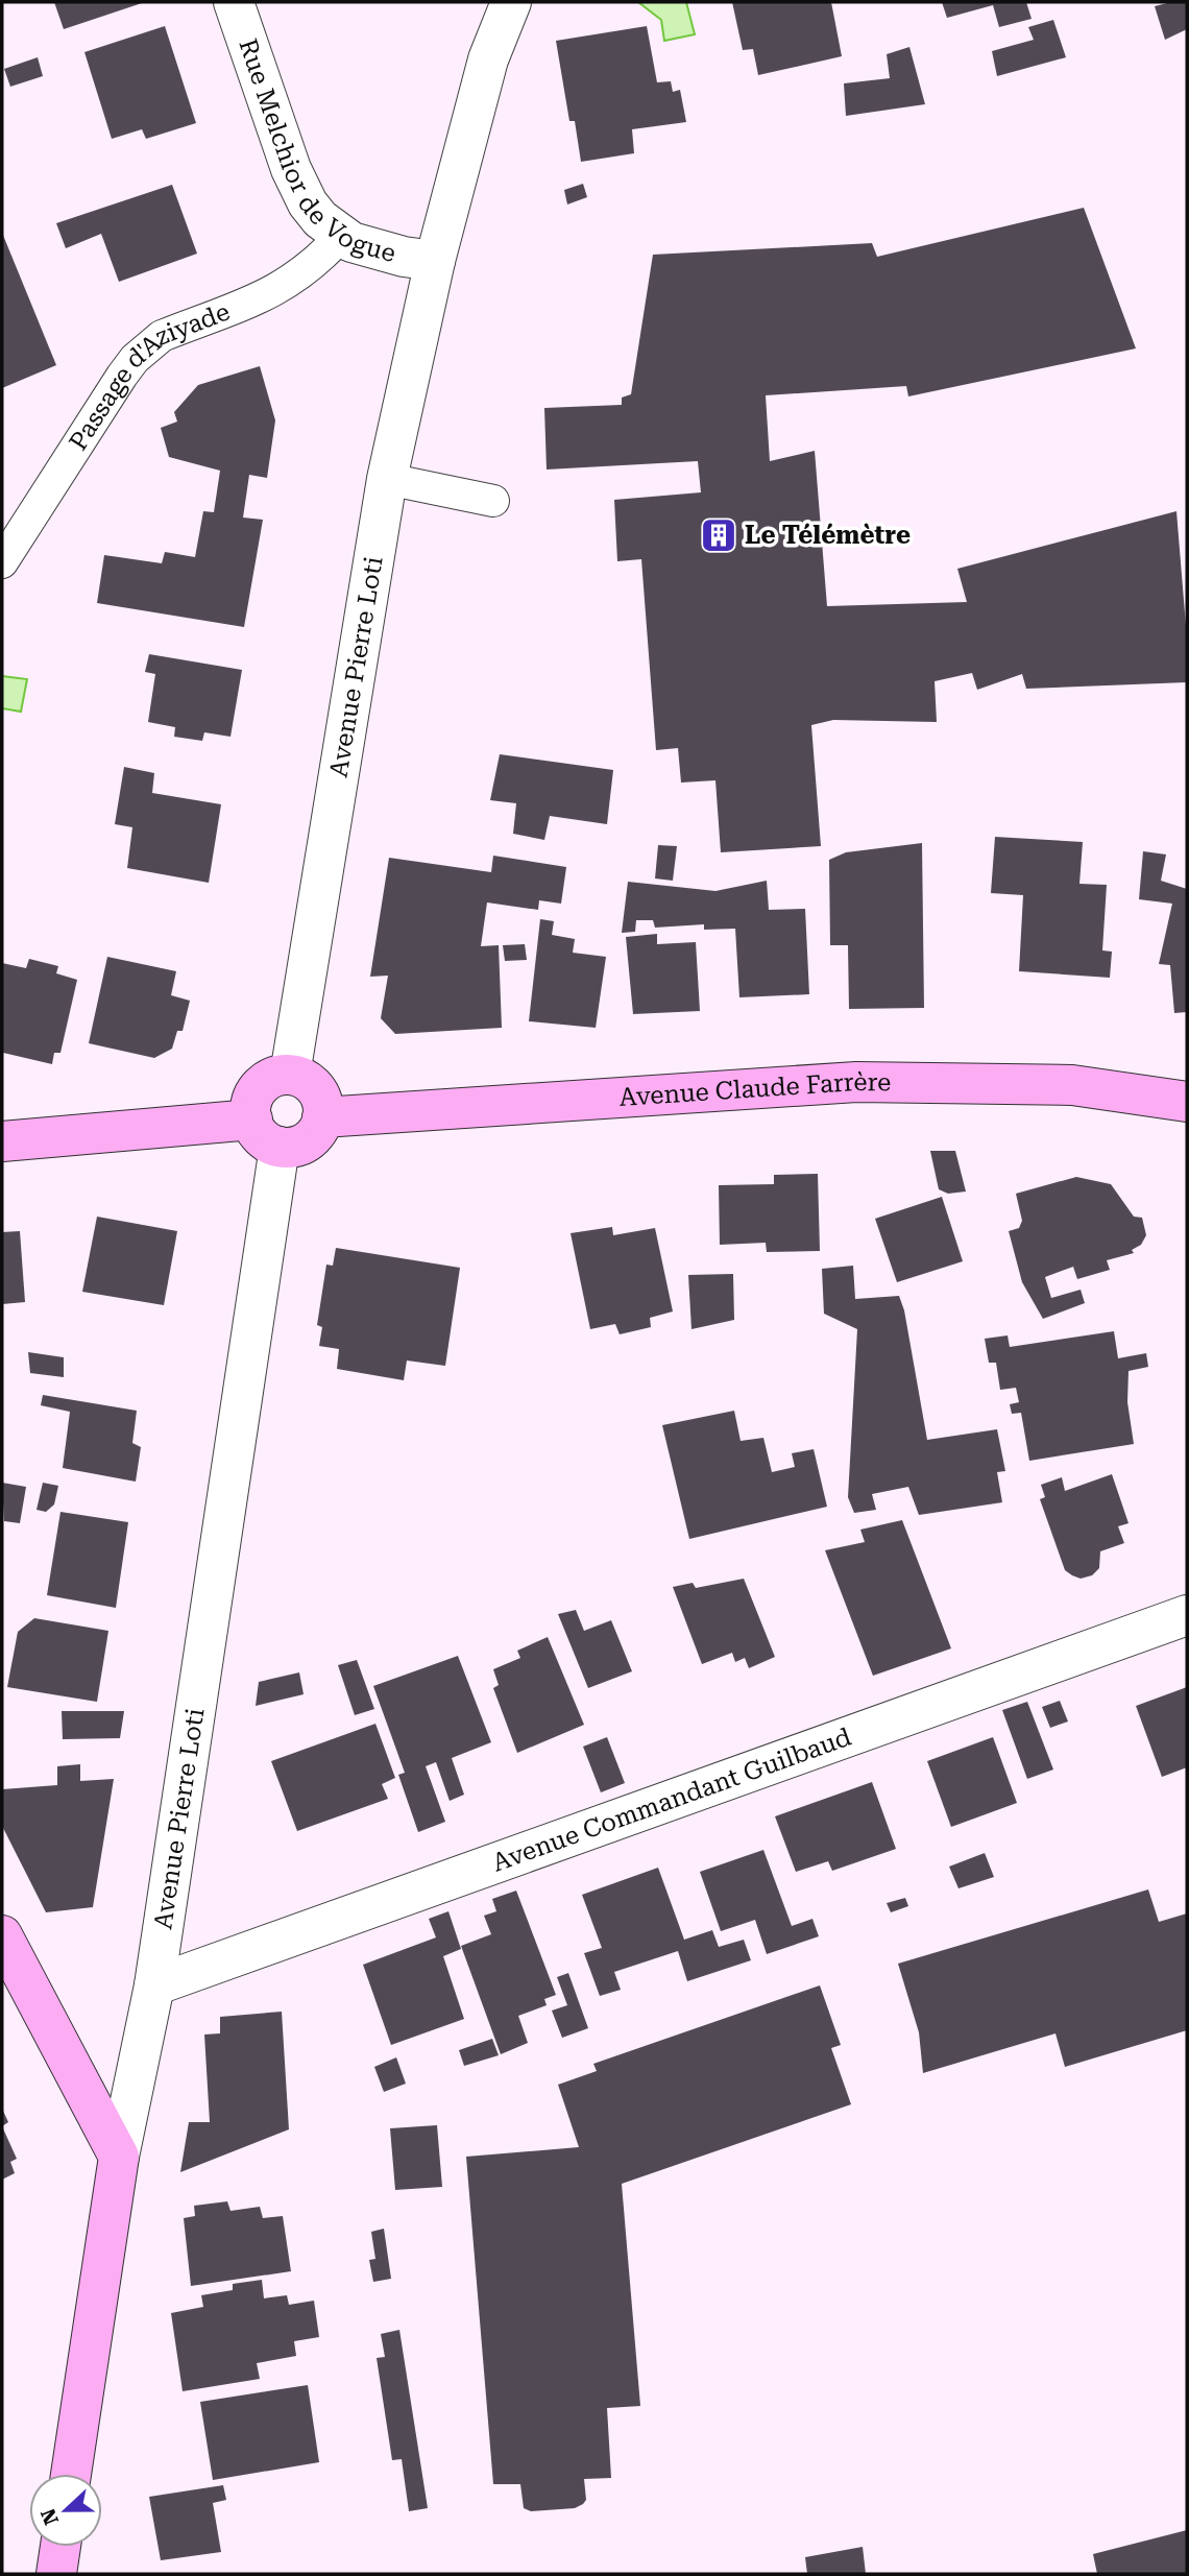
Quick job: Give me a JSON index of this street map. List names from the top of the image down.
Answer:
{
  "streets": {
    "street": [
      "Rue Melchior de Vogue",
      "Avenue Pierre Loti",
      "Avenue Claude Farrère",
      "Avenue Commandant Guilbaud"
    ],
    "lane": ["Passage d'Aziyade"]
  },
  "crossings": [
    ["Rue Melchior de Vogue", "Passage d'Aziyade"],
    ["Rue Melchior de Vogue", "Avenue Pierre Loti"],
    ["Avenue Pierre Loti", "Avenue Claude Farrère"],
    ["Avenue Pierre Loti", "Avenue Commandant Guilbaud"]
  ],
  "places": {
    "building": ["Le Télémètre"]
  },
  "north": "left"
}
